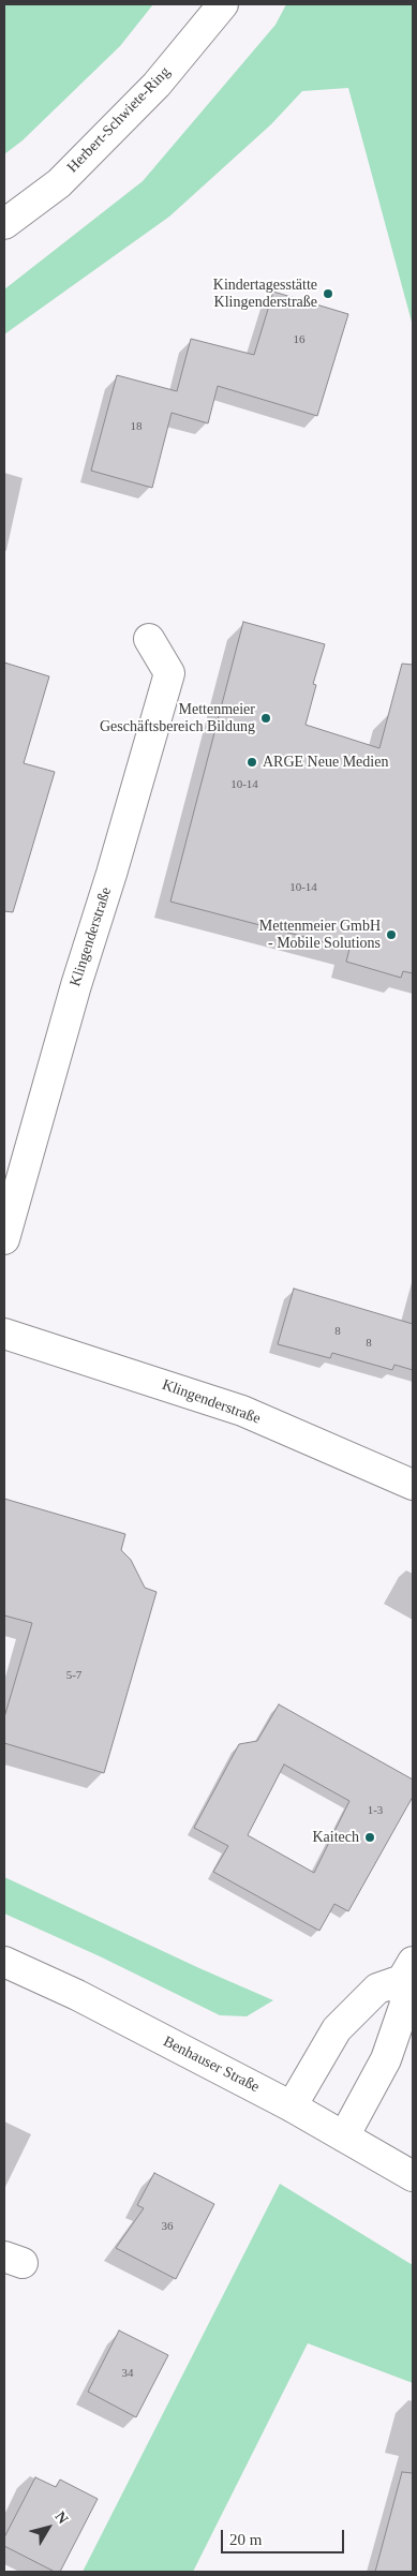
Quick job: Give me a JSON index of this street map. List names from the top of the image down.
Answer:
{
  "streets": {
    "street": ["Herbert-Schwiete-Ring", "Klingenderstraße", "Benhauser Straße"]
  },
  "places": [
    "Kindertagesstätte Klingenderstraße",
    "Mettenmeier Geschäftsbereich Bildung",
    "ARGE Neue Medien",
    "Mettenmeier GmbH - Mobile Solutions",
    "Kaitech"
  ],
  "house_numbers": [
    "16",
    "18",
    "10-14",
    "10-14",
    "8",
    "8",
    "5-7",
    "1-3",
    "36",
    "34"
  ],
  "scale_bar": "20 m",
  "north": "top right"
}
